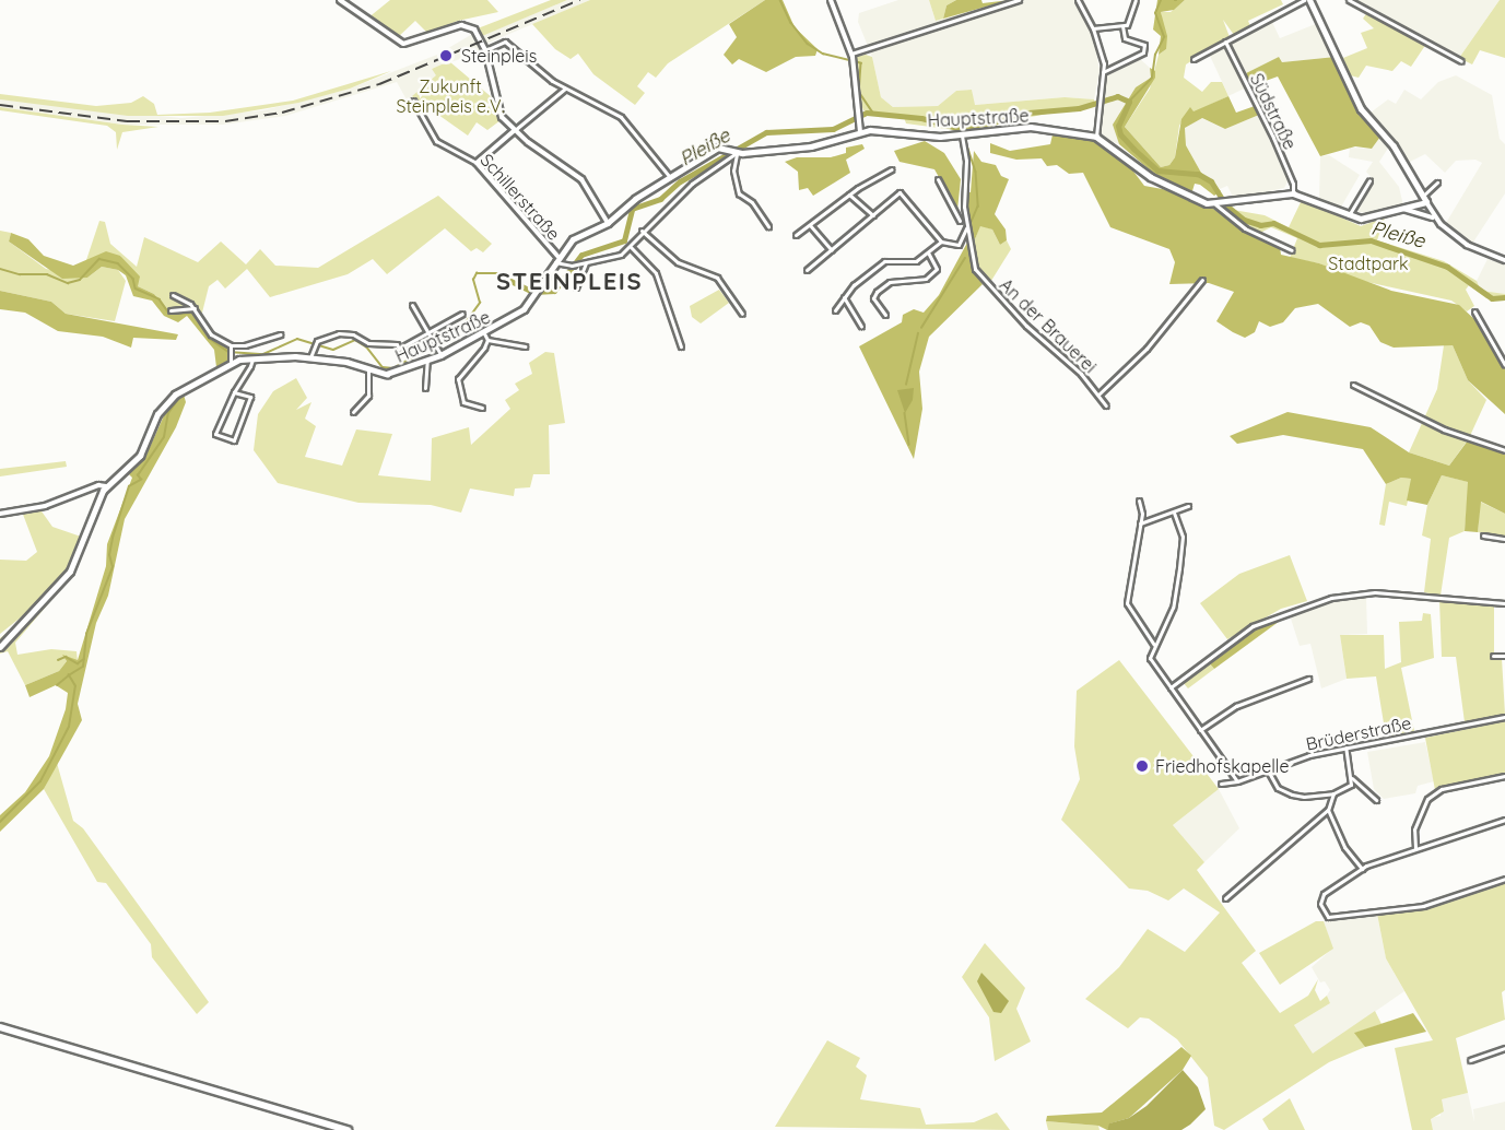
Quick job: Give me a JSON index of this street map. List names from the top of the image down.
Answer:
{
  "streets": {
    "main road": ["Hauptstraße"],
    "street": [
      "Südstraße",
      "Schillerstraße",
      "An der Brauerei",
      "Brüderstraße"
    ]
  },
  "crossings": [
    ["Südstraße", "Hauptstraße"],
    ["Hauptstraße", "Schillerstraße"],
    ["Hauptstraße", "An der Brauerei"]
  ],
  "districts": ["STEINPLEIS"],
  "water": ["Pleiße"],
  "parks": ["Zukunft Steinpleis e.V.", "Stadtpark"],
  "places": ["Steinpleis", "Friedhofskapelle"]
}
